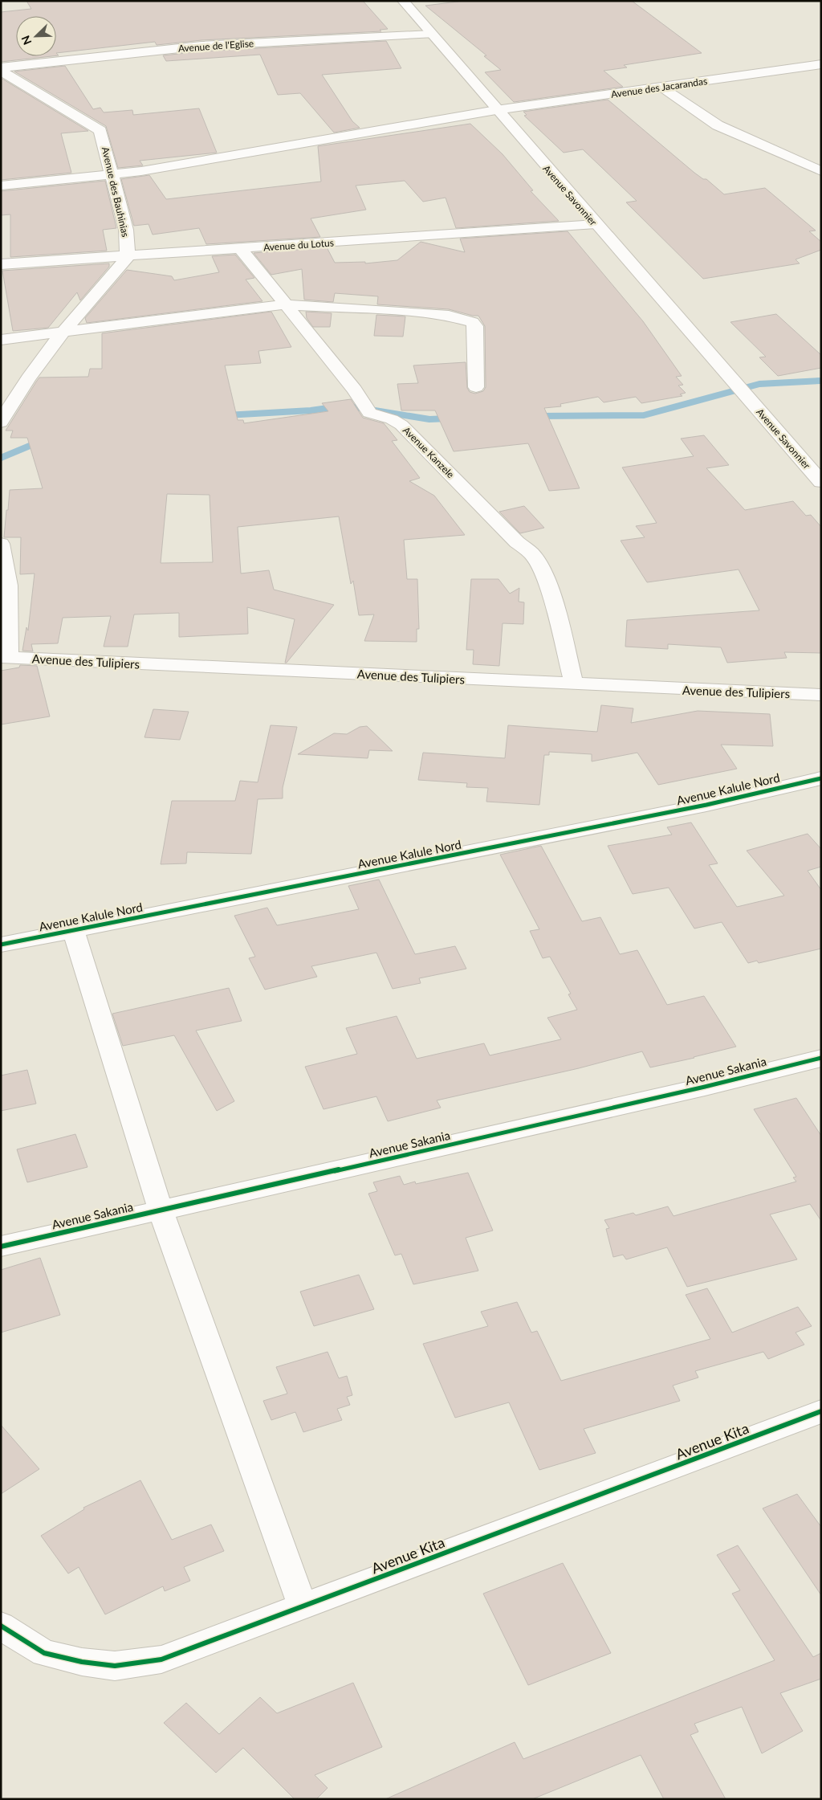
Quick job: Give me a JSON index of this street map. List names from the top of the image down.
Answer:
{
  "streets": {
    "street": [
      "Avenue de l'Eglise",
      "Avenue des Jacarandas",
      "Avenue des Bauhinias",
      "Avenue Savonnier",
      "Avenue du Lotus",
      "Avenue Kanzele",
      "Avenue des Tulipiers",
      "Avenue Kalule Nord",
      "Avenue Sakania",
      "Avenue Kita"
    ]
  },
  "crossings": [
    ["Avenue de l'Eglise", "Avenue Savonnier"],
    ["Avenue des Jacarandas", "Avenue des Bauhinias"],
    ["Avenue des Jacarandas", "Avenue Savonnier"],
    ["Avenue des Bauhinias", "Avenue du Lotus"],
    ["Avenue Savonnier", "Avenue du Lotus"],
    ["Avenue du Lotus", "Avenue Kanzele"],
    ["Avenue Kanzele", "Avenue des Tulipiers"]
  ],
  "north": "bottom left"
}
